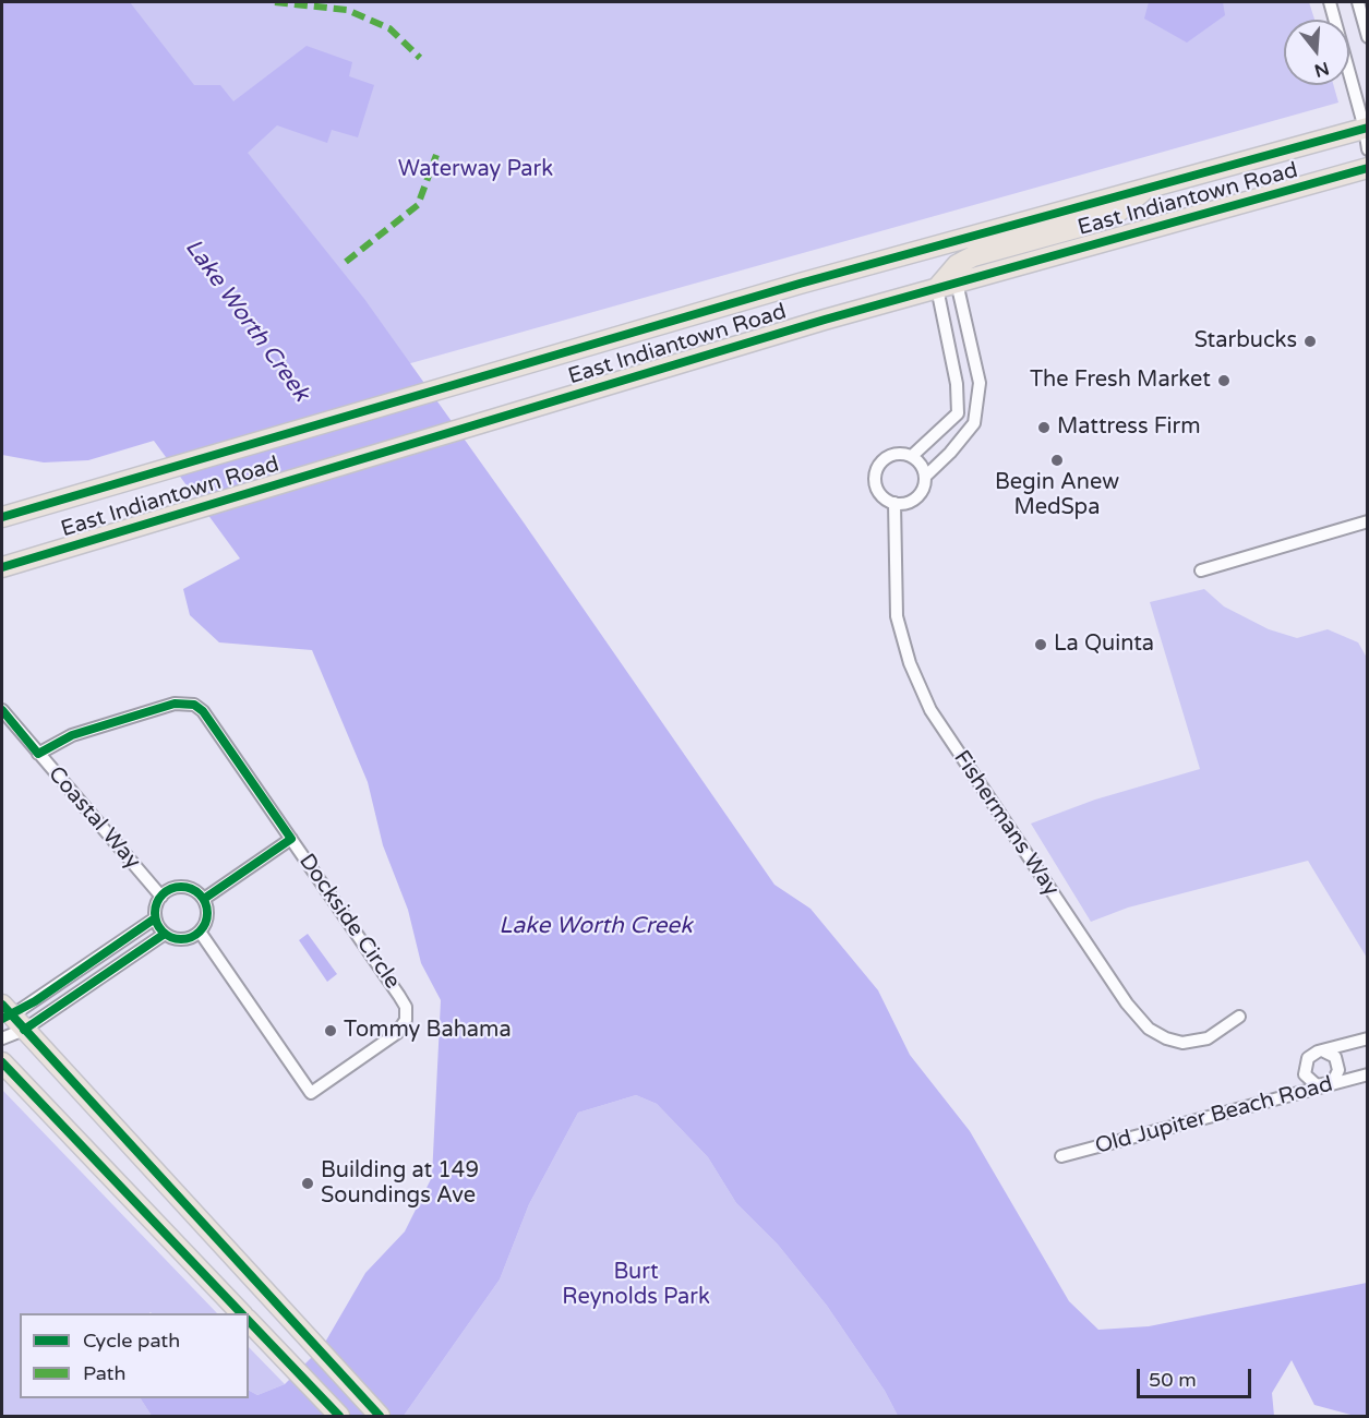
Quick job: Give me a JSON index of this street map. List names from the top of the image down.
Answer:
{
  "streets": {
    "main road": ["East Indiantown Road"],
    "street": [
      "Coastal Way",
      "Fishermans Way",
      "Dockside Circle",
      "Old Jupiter Beach Road"
    ]
  },
  "crossings": [
    ["Coastal Way", "Dockside Circle"]
  ],
  "water": ["Lake Worth Creek"],
  "parks": ["Waterway Park", "Burt Reynolds Park"],
  "places": [
    "Starbucks",
    "The Fresh Market",
    "Mattress Firm",
    "Begin Anew MedSpa",
    "La Quinta",
    "Tommy Bahama",
    "Building at 149 Soundings Ave"
  ],
  "legend": ["Cycle path", "Path"],
  "scale_bar": "50 m",
  "north": "bottom"
}
